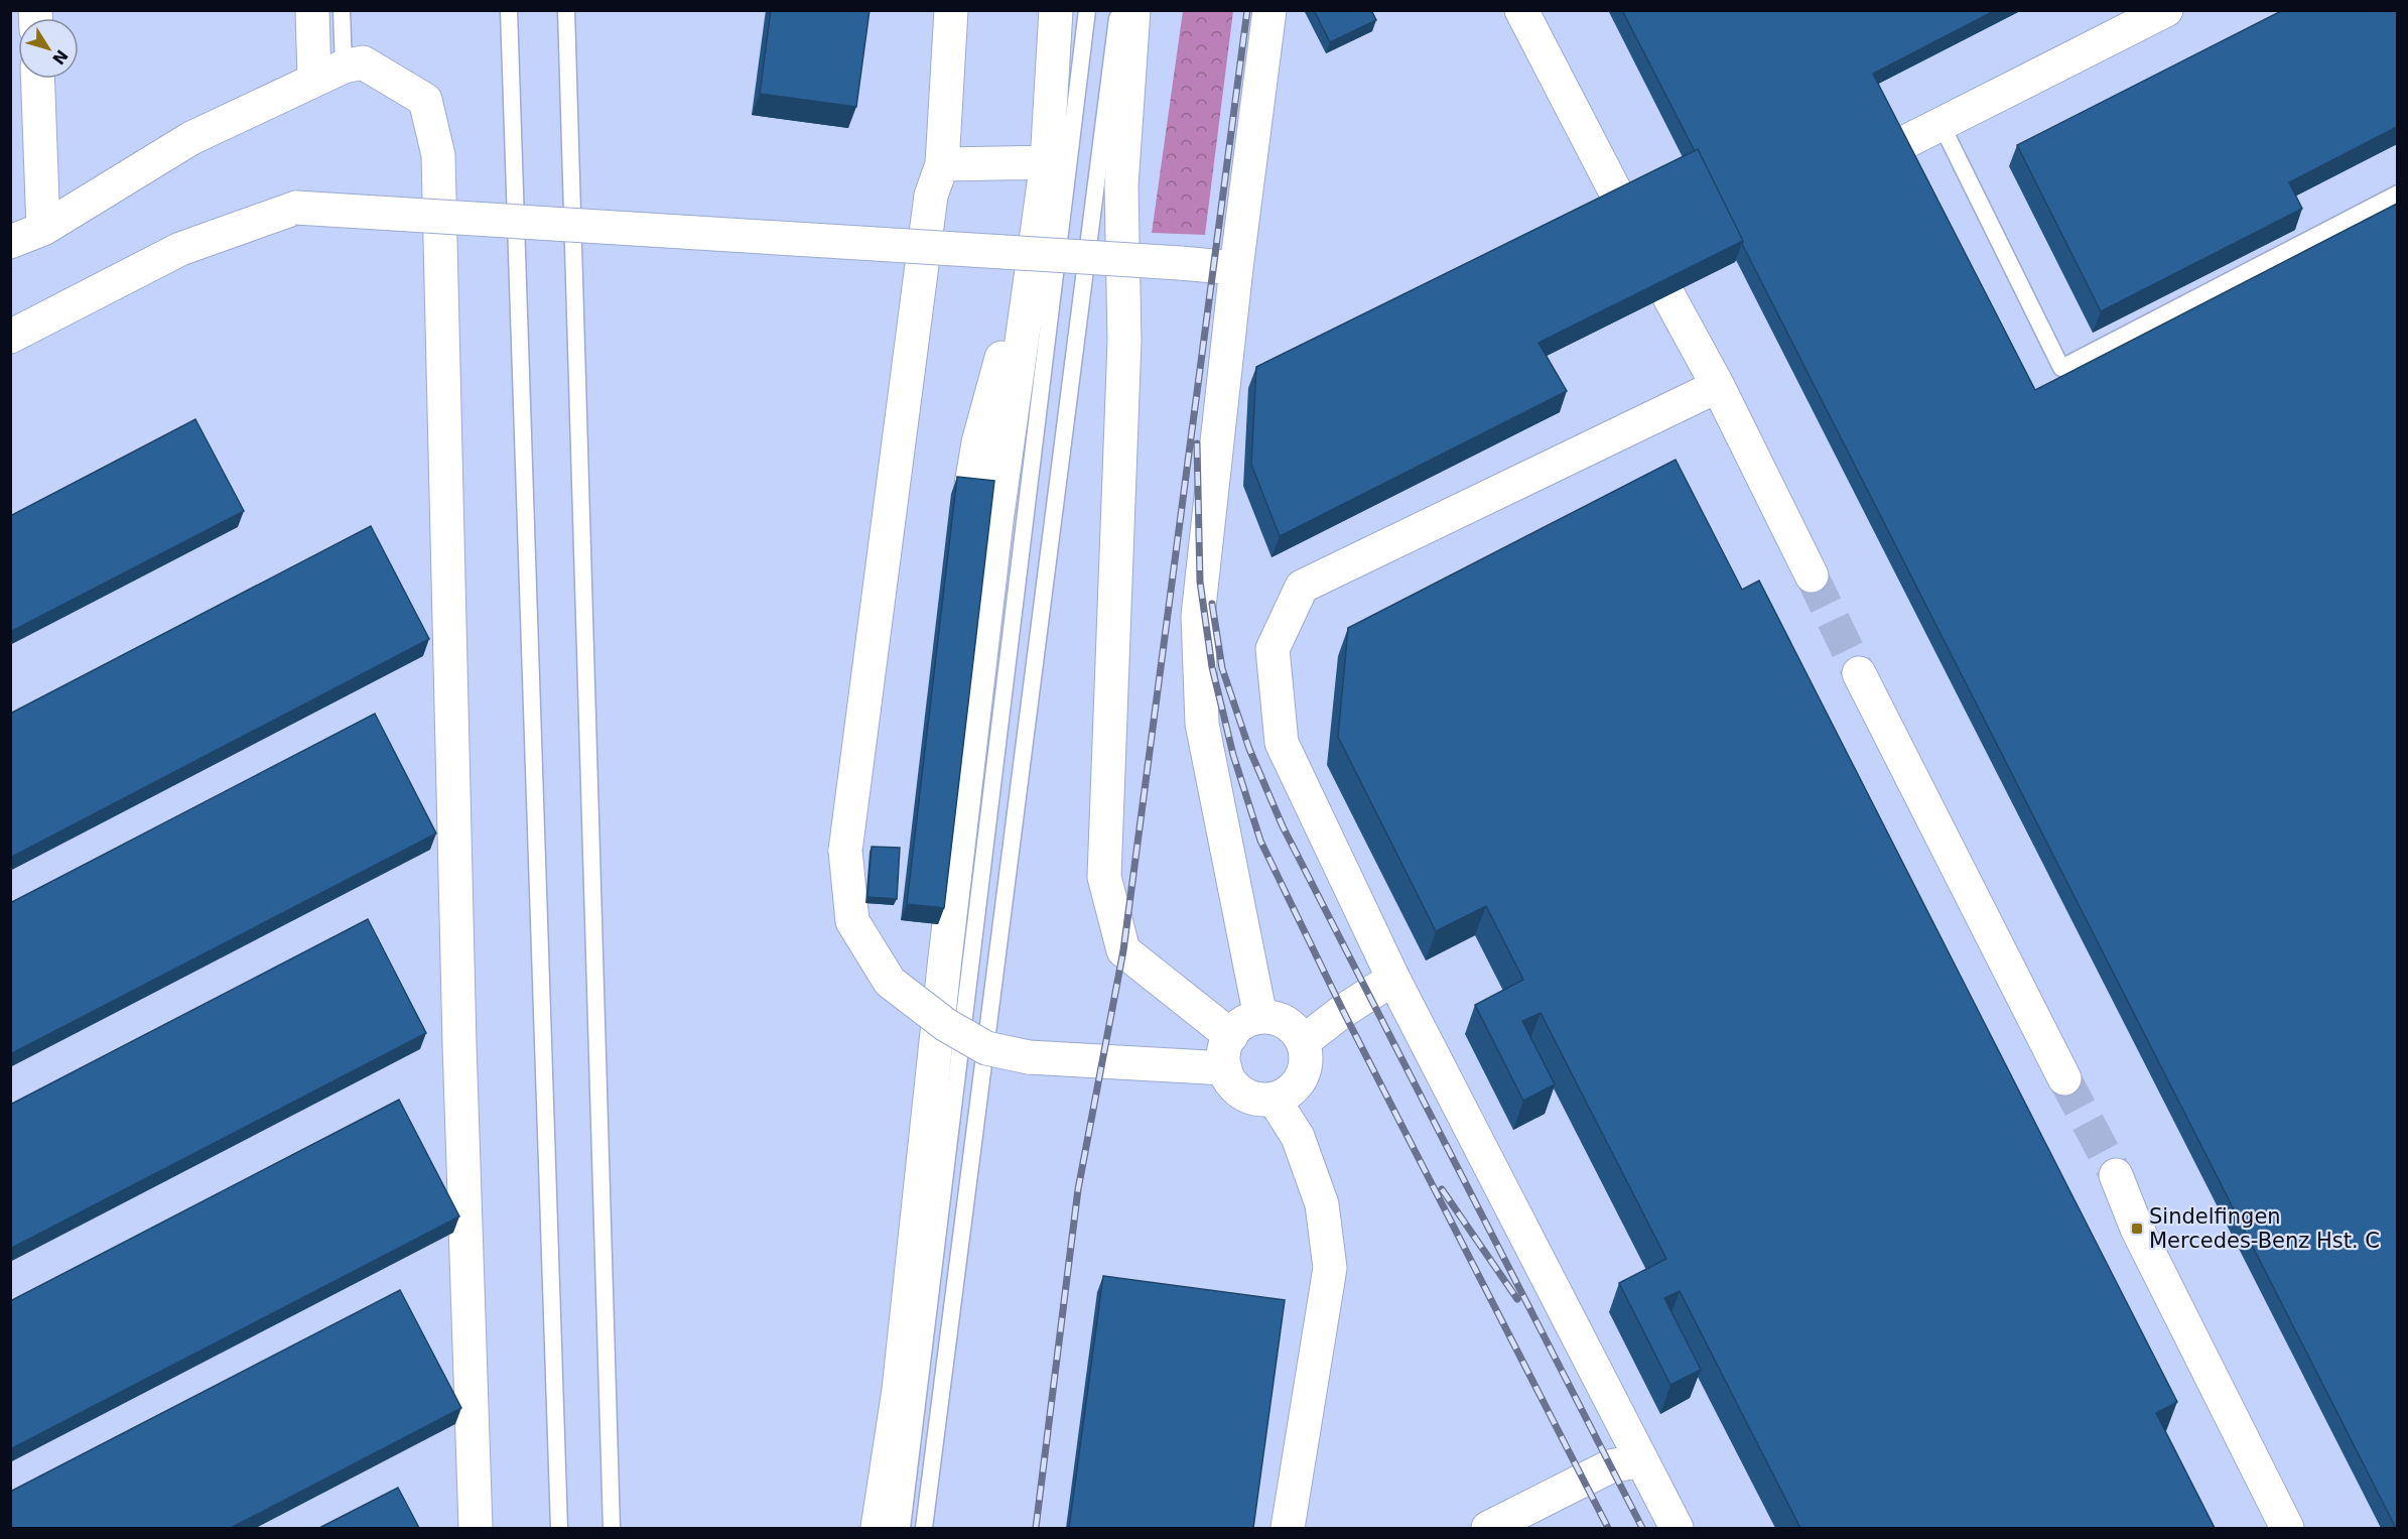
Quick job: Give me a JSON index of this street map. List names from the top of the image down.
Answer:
{
  "places": {
    "transit": ["Sindelfingen Mercedes-Benz Hst. C"]
  },
  "north": "bottom right"
}
